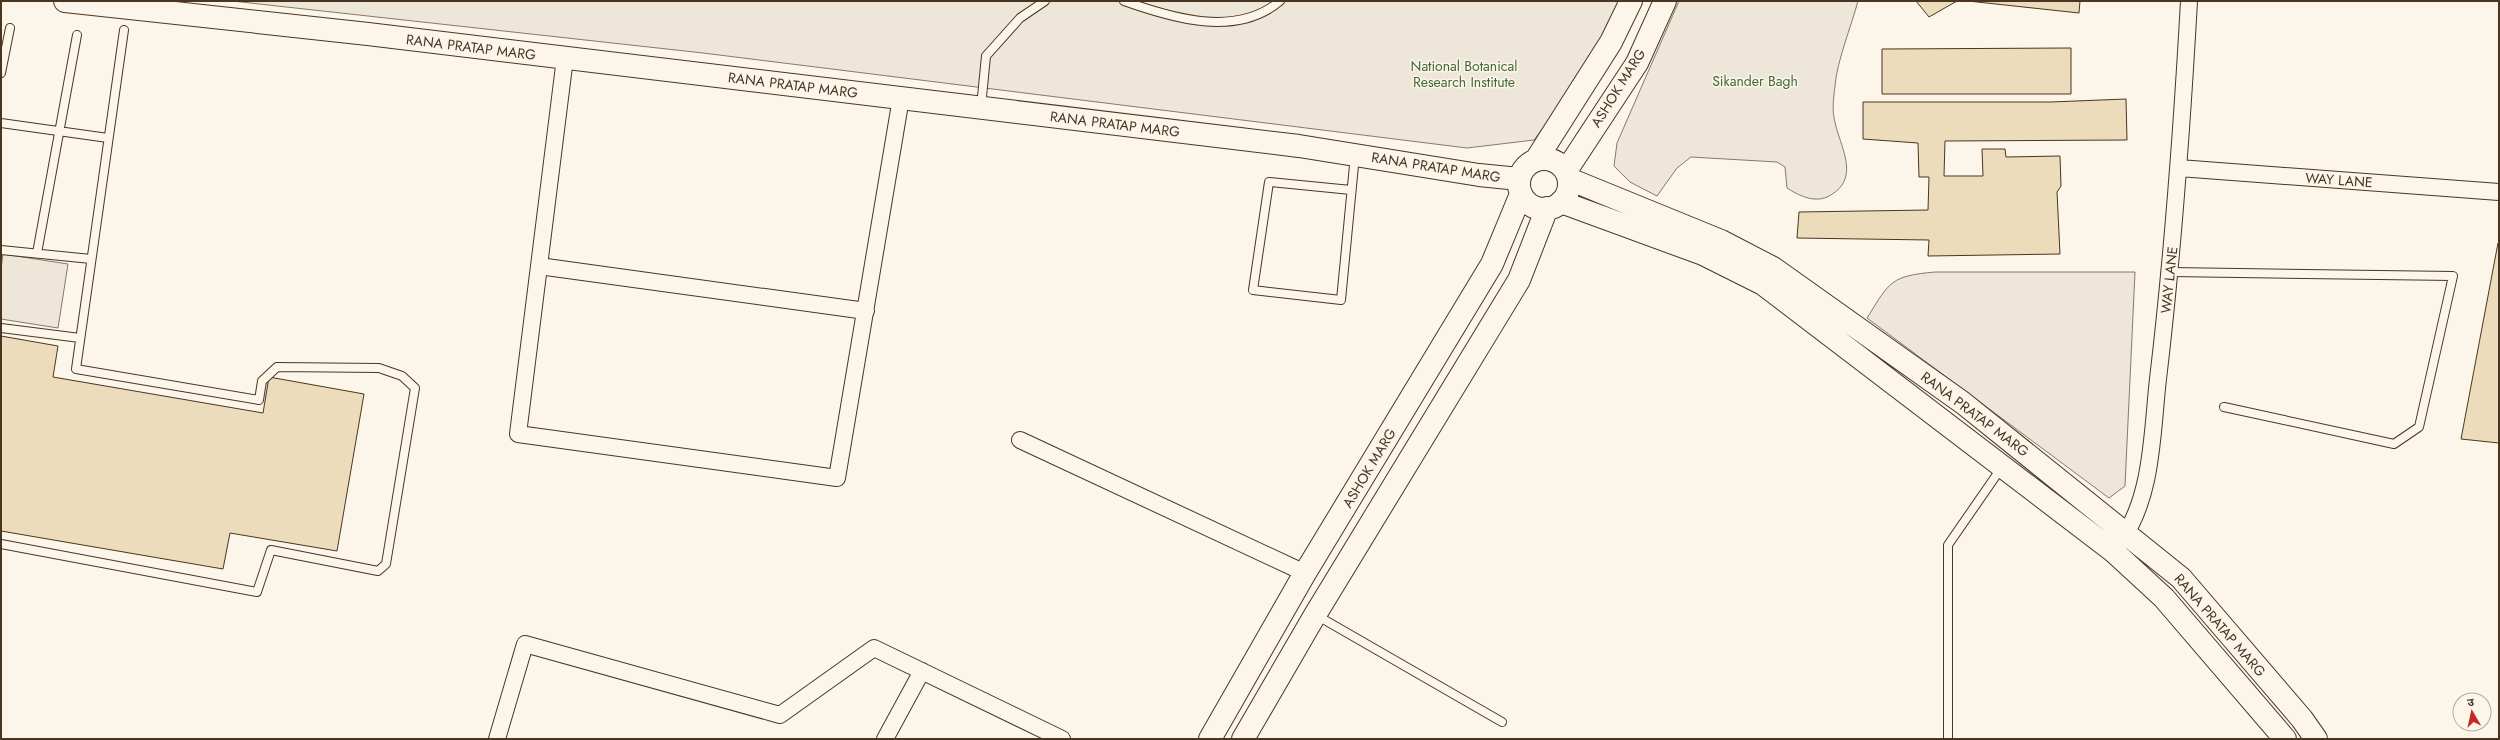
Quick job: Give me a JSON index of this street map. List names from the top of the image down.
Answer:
{
  "streets": {
    "main road": ["RANA PRATAP MARG", "ASHOK MARG"],
    "street": ["WAY LANE"]
  },
  "crossings": [
    ["RANA PRATAP MARG", "ASHOK MARG"],
    ["RANA PRATAP MARG", "WAY LANE"]
  ],
  "parks": ["National Botanical Research Institute", "Sikander Bagh"],
  "north": "top"
}
